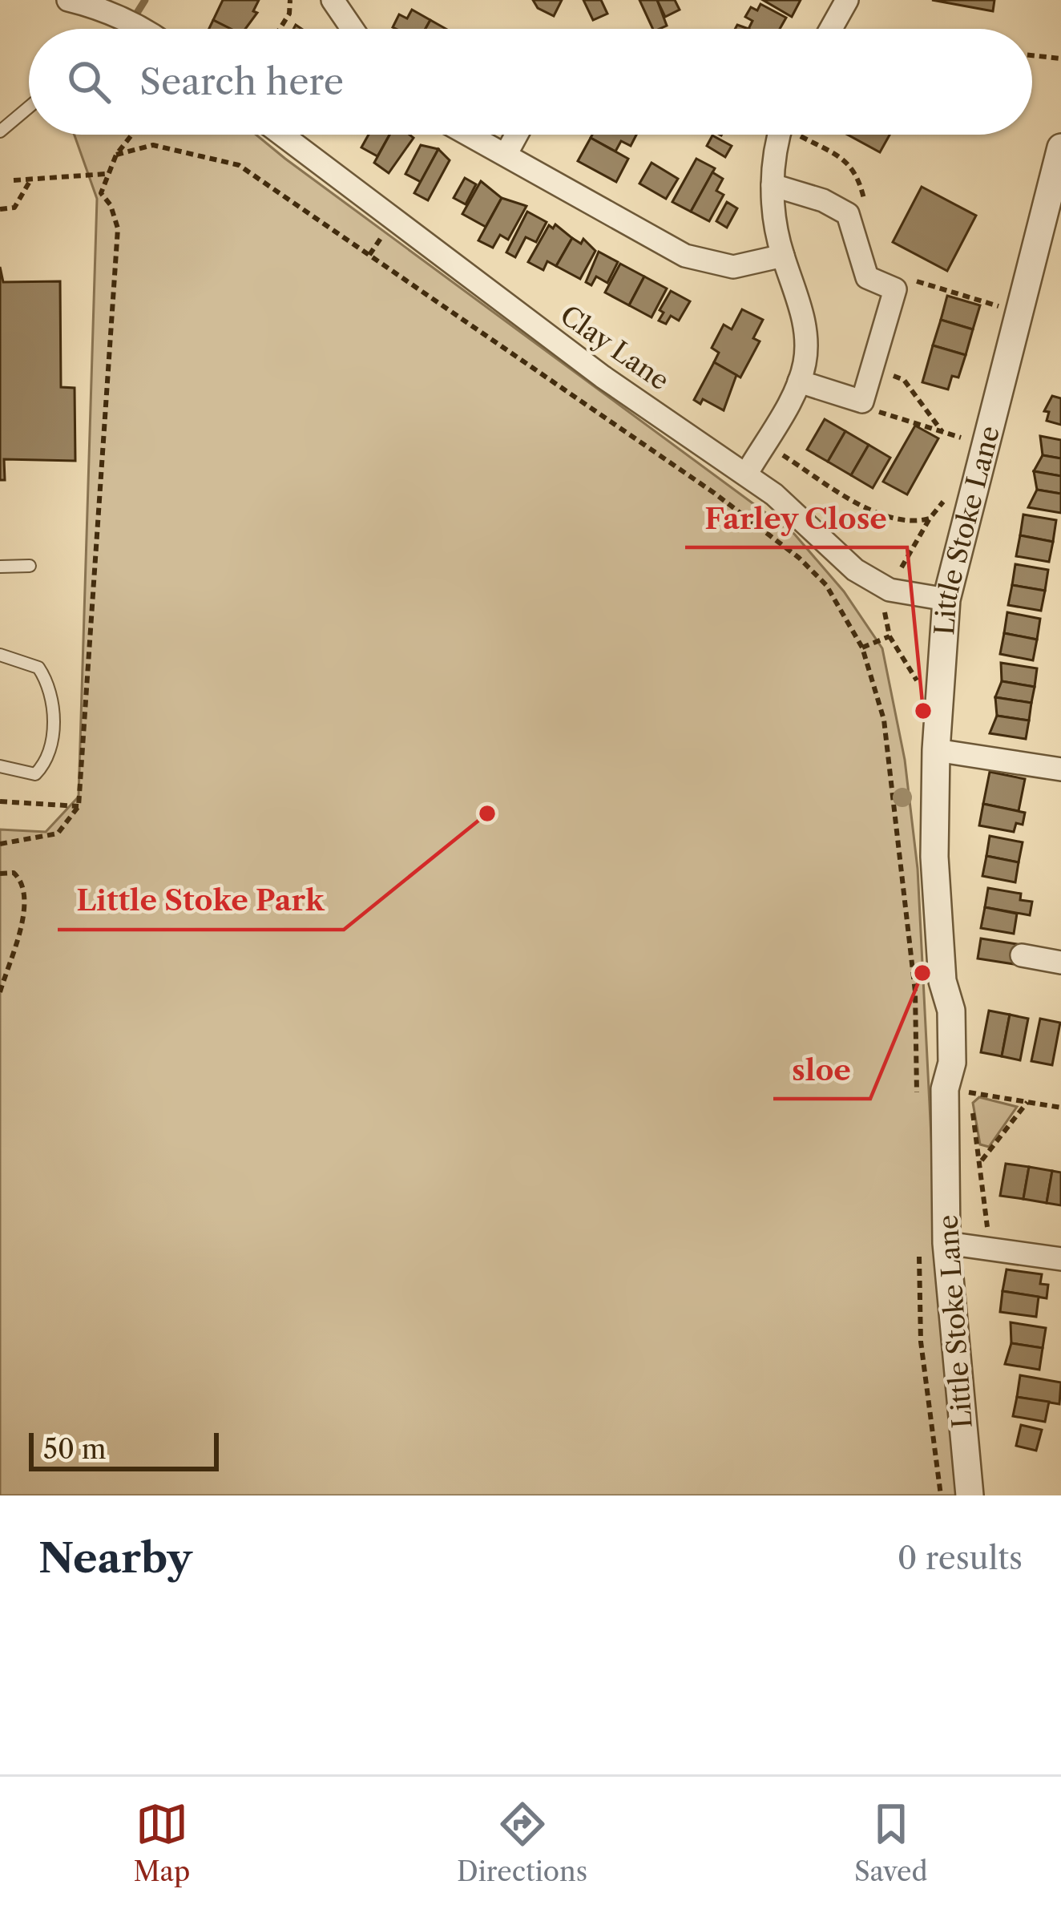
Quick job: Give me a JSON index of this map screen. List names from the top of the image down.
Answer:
{
  "streets": {
    "street": ["Clay Lane", "Little Stoke Lane"]
  },
  "crossings": [
    ["Clay Lane", "Little Stoke Lane"]
  ],
  "places": ["Farley Close", "Little Stoke Park", "sloe"],
  "scale_bar": "50 m",
  "page": {
    "search": "Search here",
    "scale": "50 m",
    "heading": ["Nearby", "0 results"],
    "nav": ["Map", "Directions", "Saved"]
  }
}
